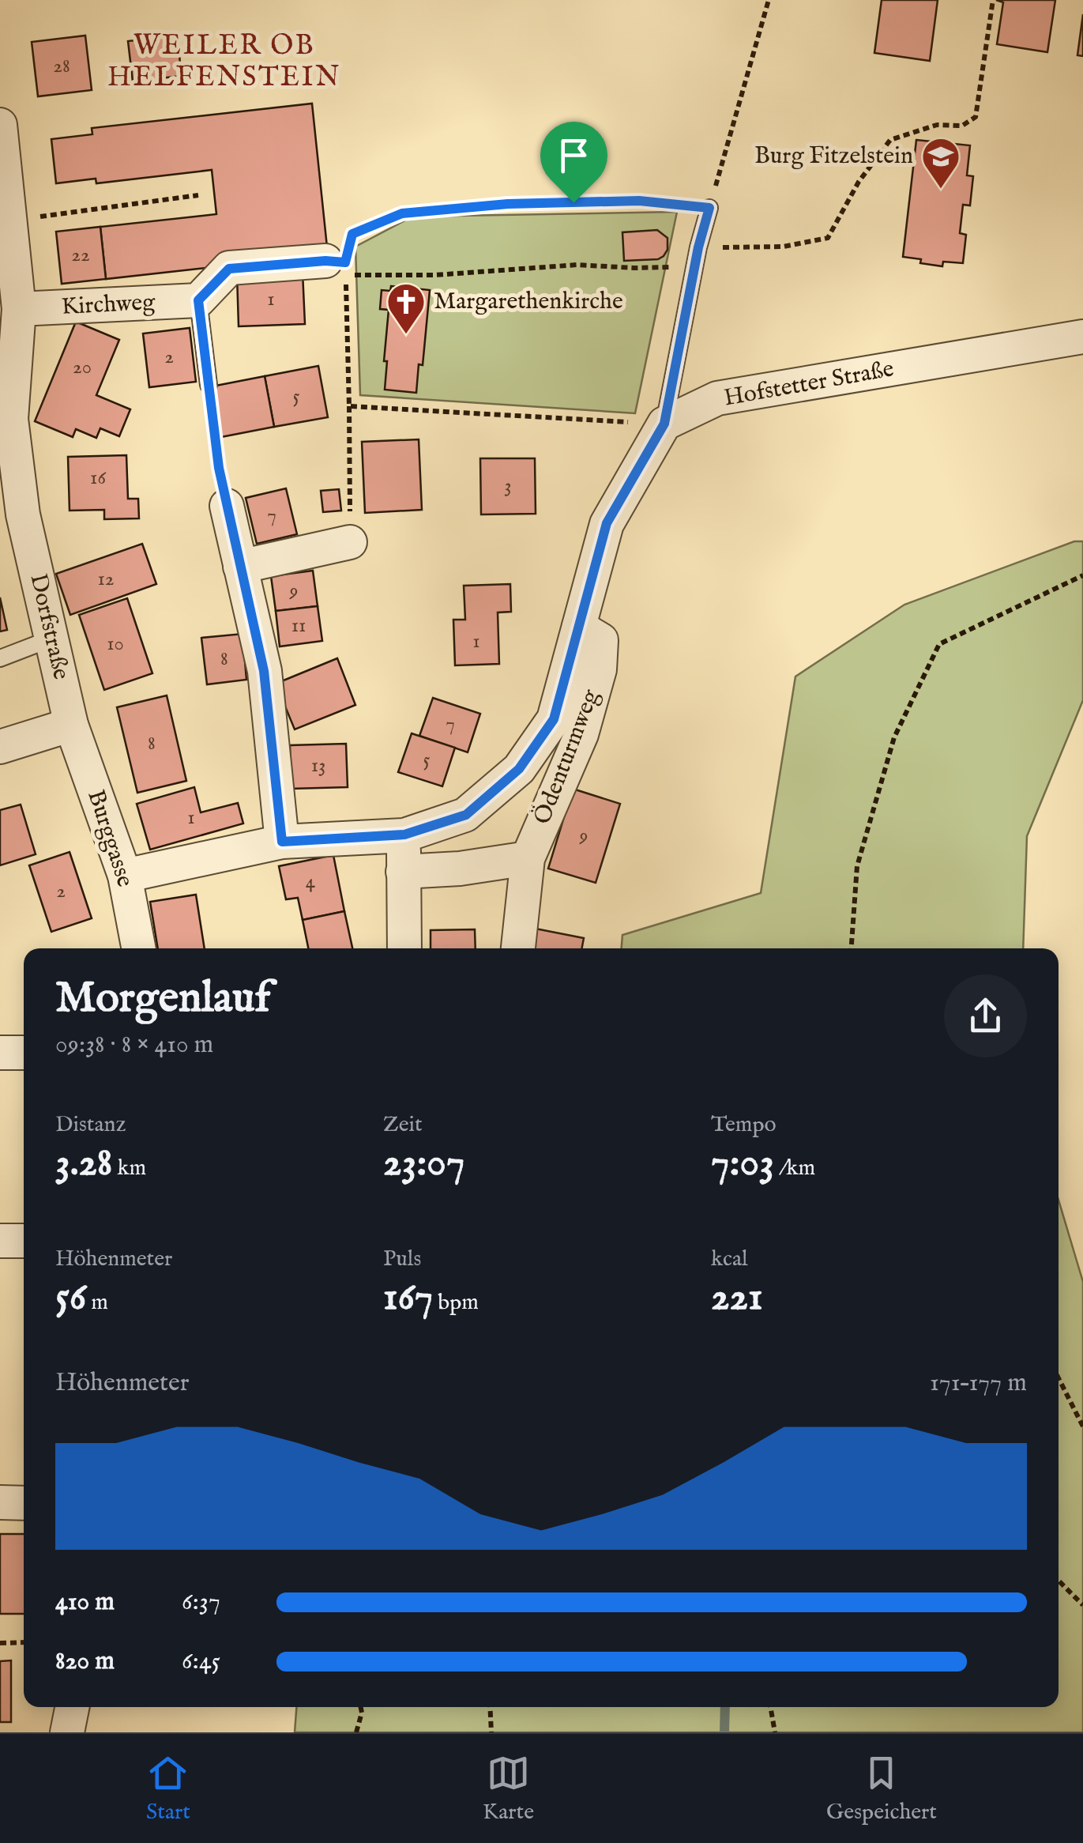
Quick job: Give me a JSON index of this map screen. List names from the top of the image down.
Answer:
{
  "streets": {
    "street": [
      "Kirchweg",
      "Hofstetter Straße",
      "Dorfstraße",
      "Ödenturmweg",
      "Burggasse"
    ]
  },
  "crossings": [
    ["Kirchweg", "Dorfstraße"],
    ["Dorfstraße", "Burggasse"],
    ["Ödenturmweg", "Burggasse"]
  ],
  "districts": ["WEILER OB HELFENSTEIN"],
  "places": {
    "school or university": ["Burg Fitzelstein"],
    "church": ["Margarethenkirche"]
  },
  "house_numbers": [
    "28",
    "22",
    "1",
    "2",
    "20",
    "5",
    "16",
    "3",
    "7",
    "12",
    "9",
    "11",
    "1",
    "10",
    "8",
    "7",
    "8",
    "5",
    "13",
    "1",
    "9",
    "4",
    "2"
  ],
  "page": {
    "heading": ["Morgenlauf", "09:38 · 8 × 410 m"],
    "stats": [
      ["Distanz", "3.28 km"],
      ["Zeit", "23:07"],
      ["Tempo", "7:03 /km"],
      ["Höhenmeter", "56 m"],
      ["Puls", "167 bpm"],
      ["kcal", "221"]
    ],
    "chart": ["Höhenmeter", "171–177 m"],
    "list": [
      {
        "name": "410 m",
        "note": "6:37"
      },
      {
        "name": "820 m",
        "note": "6:45"
      }
    ],
    "tabs": ["Start", "Karte", "Gespeichert"]
  }
}
